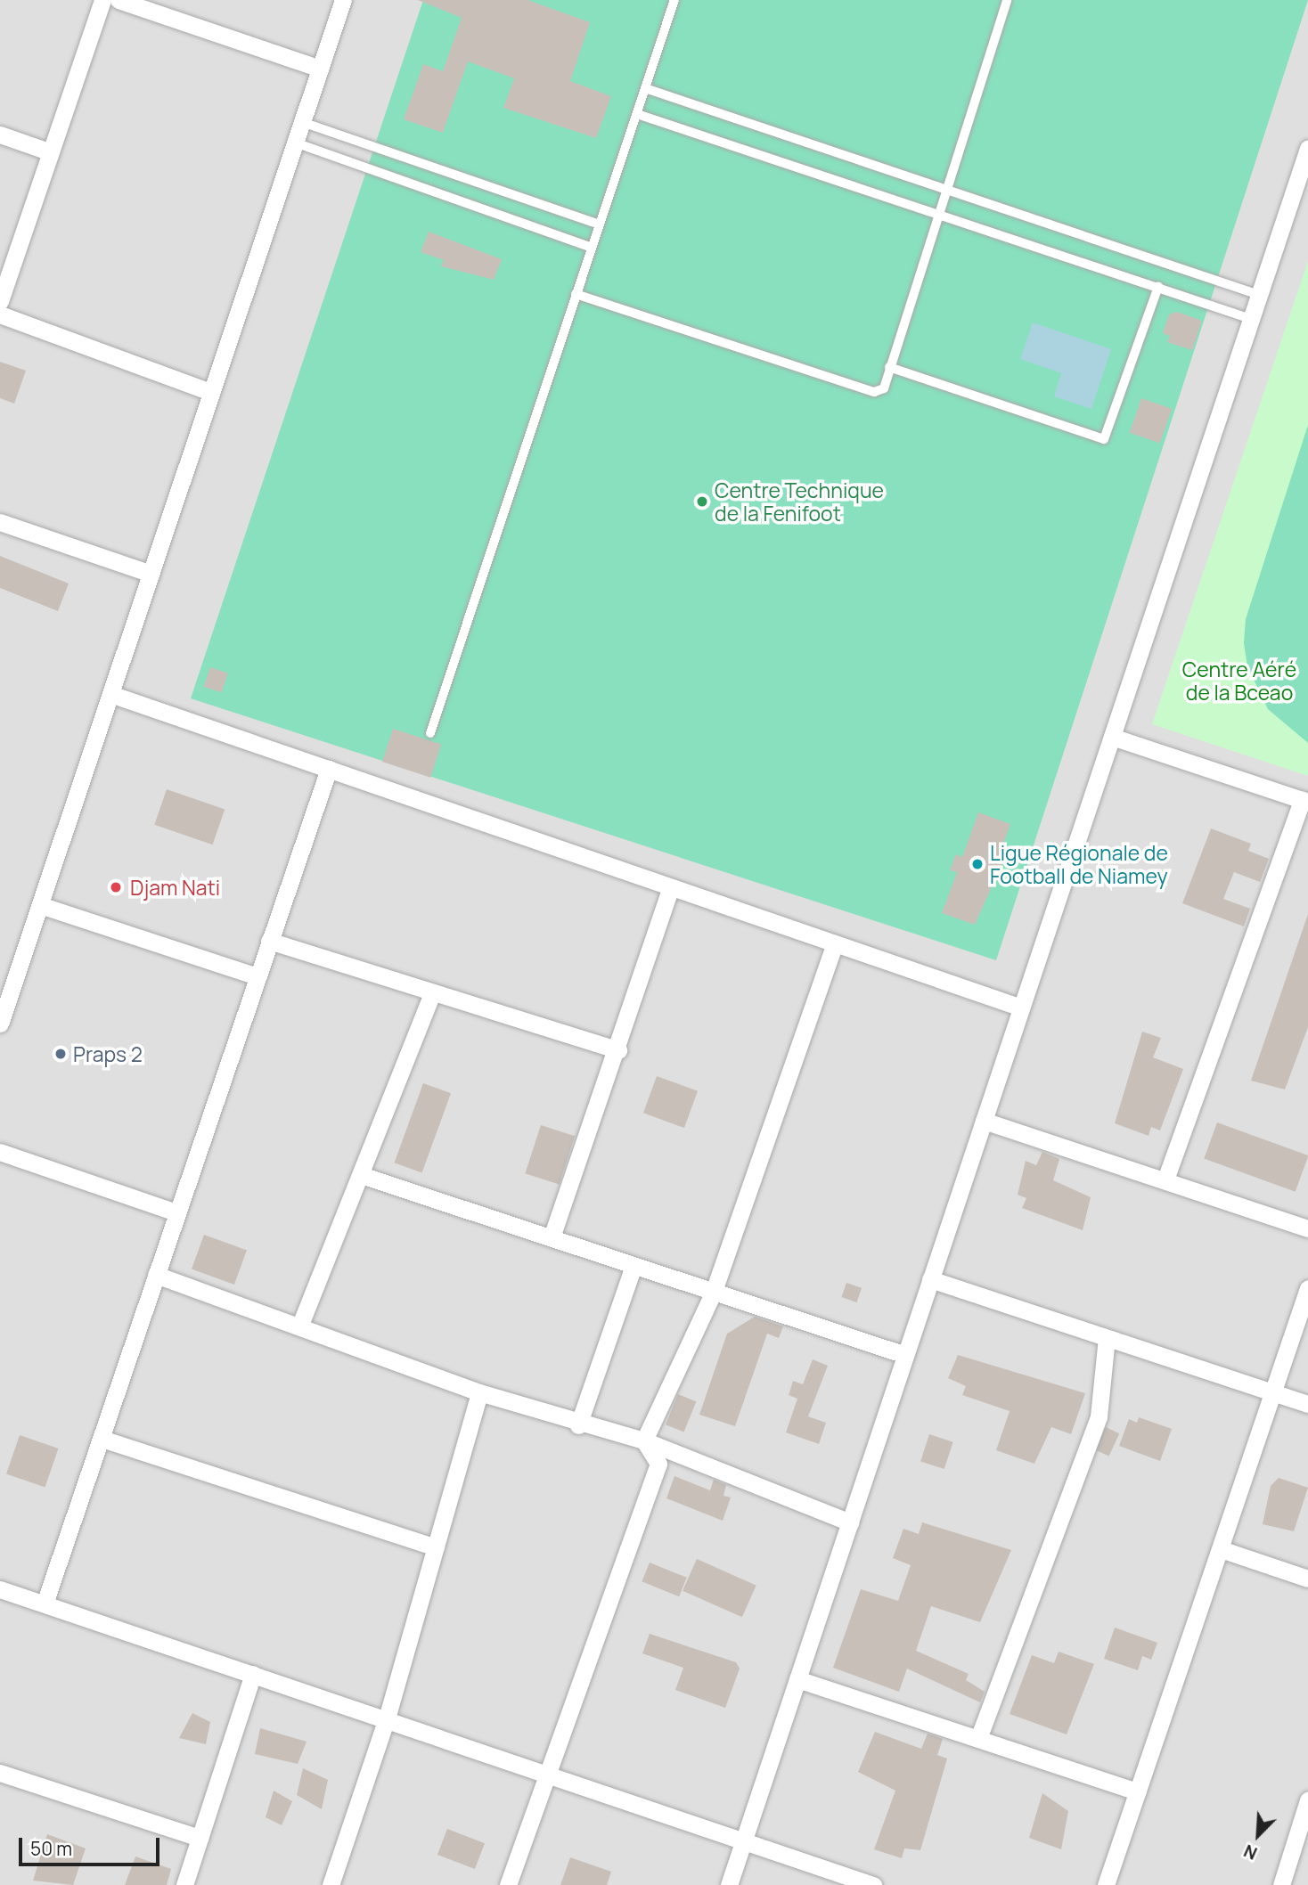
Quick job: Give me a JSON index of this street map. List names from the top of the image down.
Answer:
{
  "parks": ["Centre Aéré de la Bceao"],
  "places": [
    "Centre Technique de la Fenifoot",
    "Ligue Régionale de Football de Niamey",
    "Djam Nati",
    "Praps 2"
  ],
  "scale_bar": "50 m",
  "north": "bottom left"
}
